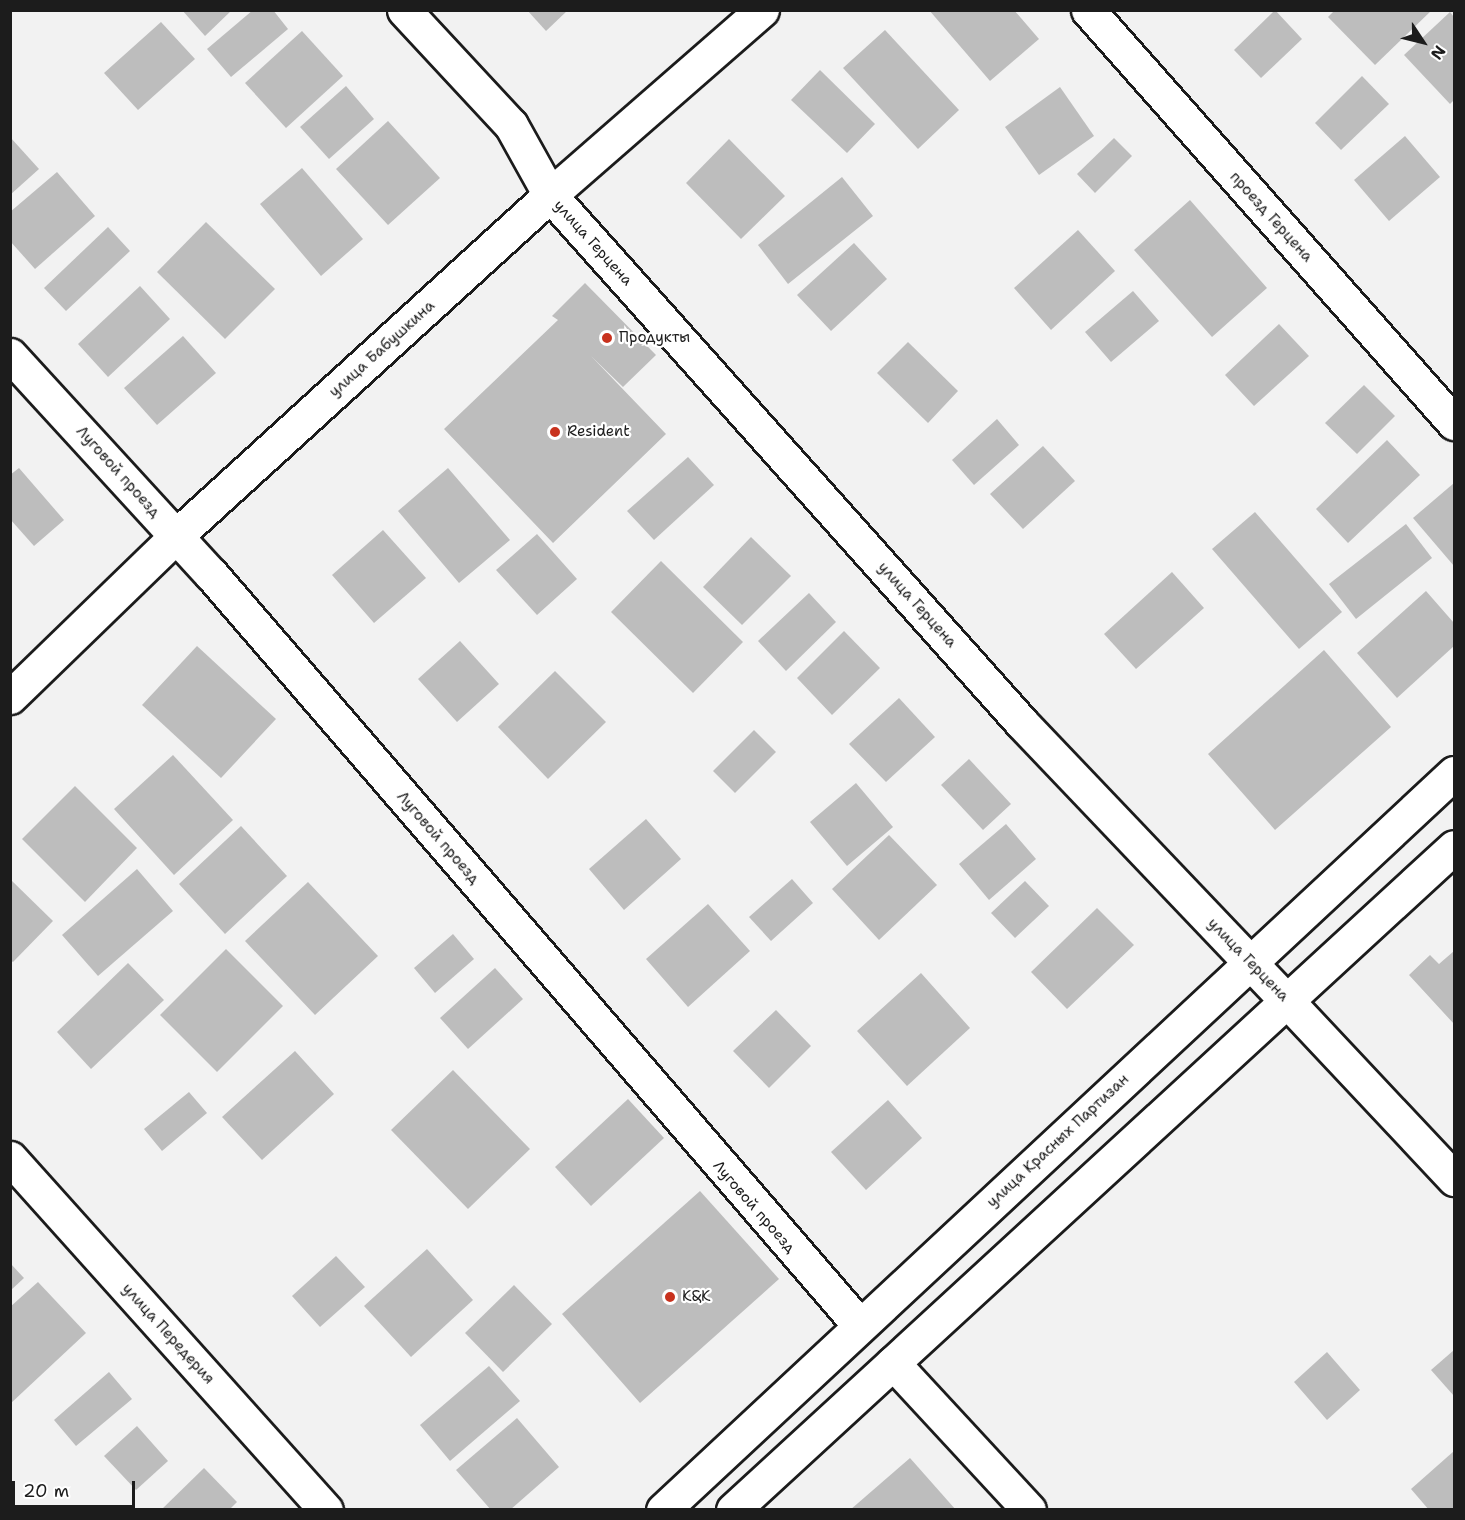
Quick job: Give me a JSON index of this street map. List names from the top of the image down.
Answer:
{
  "streets": {
    "main road": [
      "проезд Герцена",
      "улица Герцена",
      "улица Бабушкина",
      "Луговой проезд",
      "улица Красных Партизан",
      "улица Передерия"
    ]
  },
  "crossings": [
    ["улица Герцена", "улица Бабушкина"],
    ["улица Герцена", "улица Красных Партизан"],
    ["улица Бабушкина", "Луговой проезд"],
    ["Луговой проезд", "улица Красных Партизан"]
  ],
  "places": ["Продукты", "Resident", "K&K"],
  "scale_bar": "20 m",
  "north": "bottom right"
}
